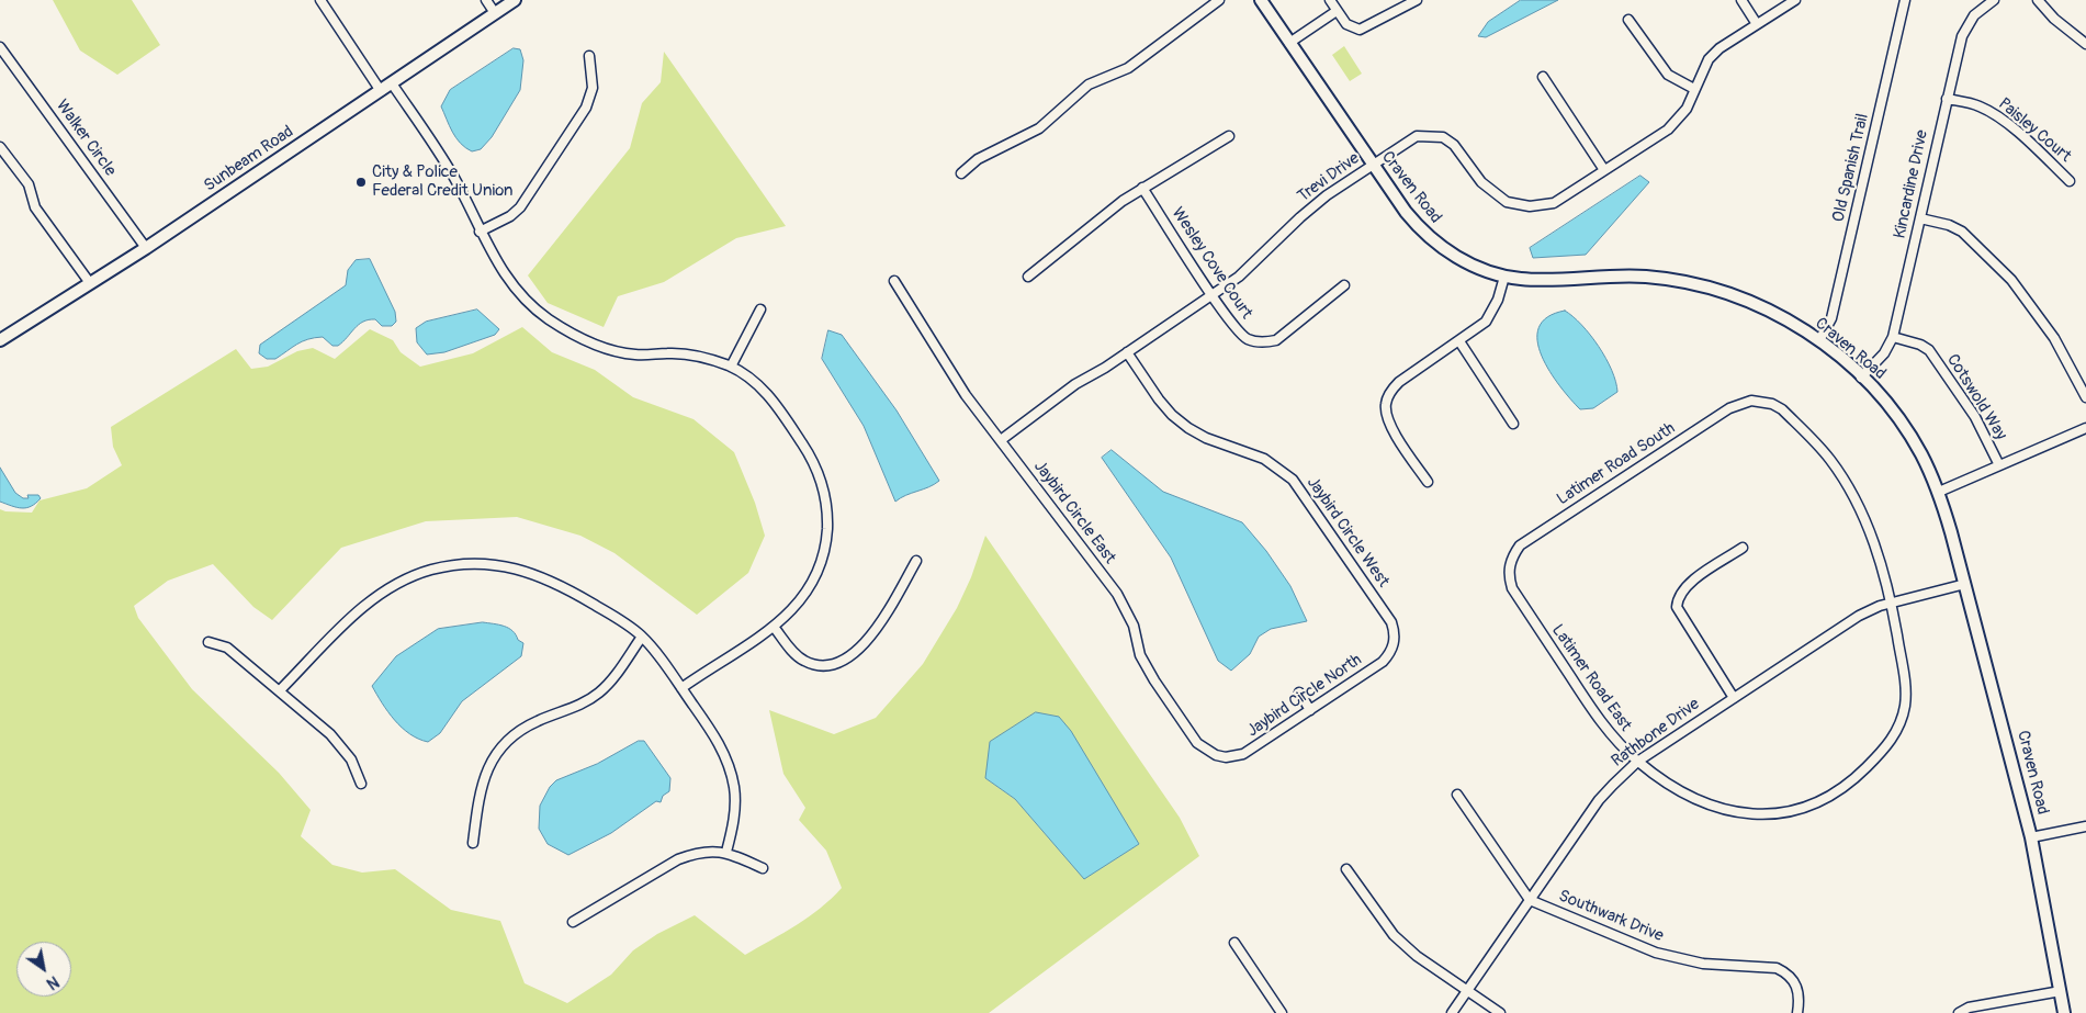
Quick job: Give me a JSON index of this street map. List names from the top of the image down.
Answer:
{
  "streets": {
    "street": [
      "Paisley Court",
      "Walker Circle",
      "Sunbeam Road",
      "Old Spanish Trail",
      "Trevi Drive",
      "Kincardine Drive",
      "Craven Road",
      "Wesley Cove Court",
      "Cotswold Way",
      "Latimer Road South",
      "Jaybird Circle East",
      "Jaybird Circle West",
      "Latimer Road East",
      "Jaybird Circle North",
      "Rathbone Drive",
      "Southwark Drive"
    ]
  },
  "crossings": [
    ["Paisley Court", "Kincardine Drive"],
    ["Walker Circle", "Sunbeam Road"],
    ["Old Spanish Trail", "Craven Road"],
    ["Trevi Drive", "Craven Road"],
    ["Trevi Drive", "Wesley Cove Court"],
    ["Trevi Drive", "Jaybird Circle East"],
    ["Trevi Drive", "Jaybird Circle West"],
    ["Kincardine Drive", "Craven Road"],
    ["Kincardine Drive", "Cotswold Way"],
    ["Craven Road", "Rathbone Drive"],
    ["Latimer Road South", "Latimer Road East"],
    ["Jaybird Circle East", "Jaybird Circle North"],
    ["Jaybird Circle West", "Jaybird Circle North"],
    ["Latimer Road East", "Rathbone Drive"],
    ["Rathbone Drive", "Southwark Drive"]
  ],
  "places": ["City & Police Federal Credit Union"],
  "north": "bottom right"
}
